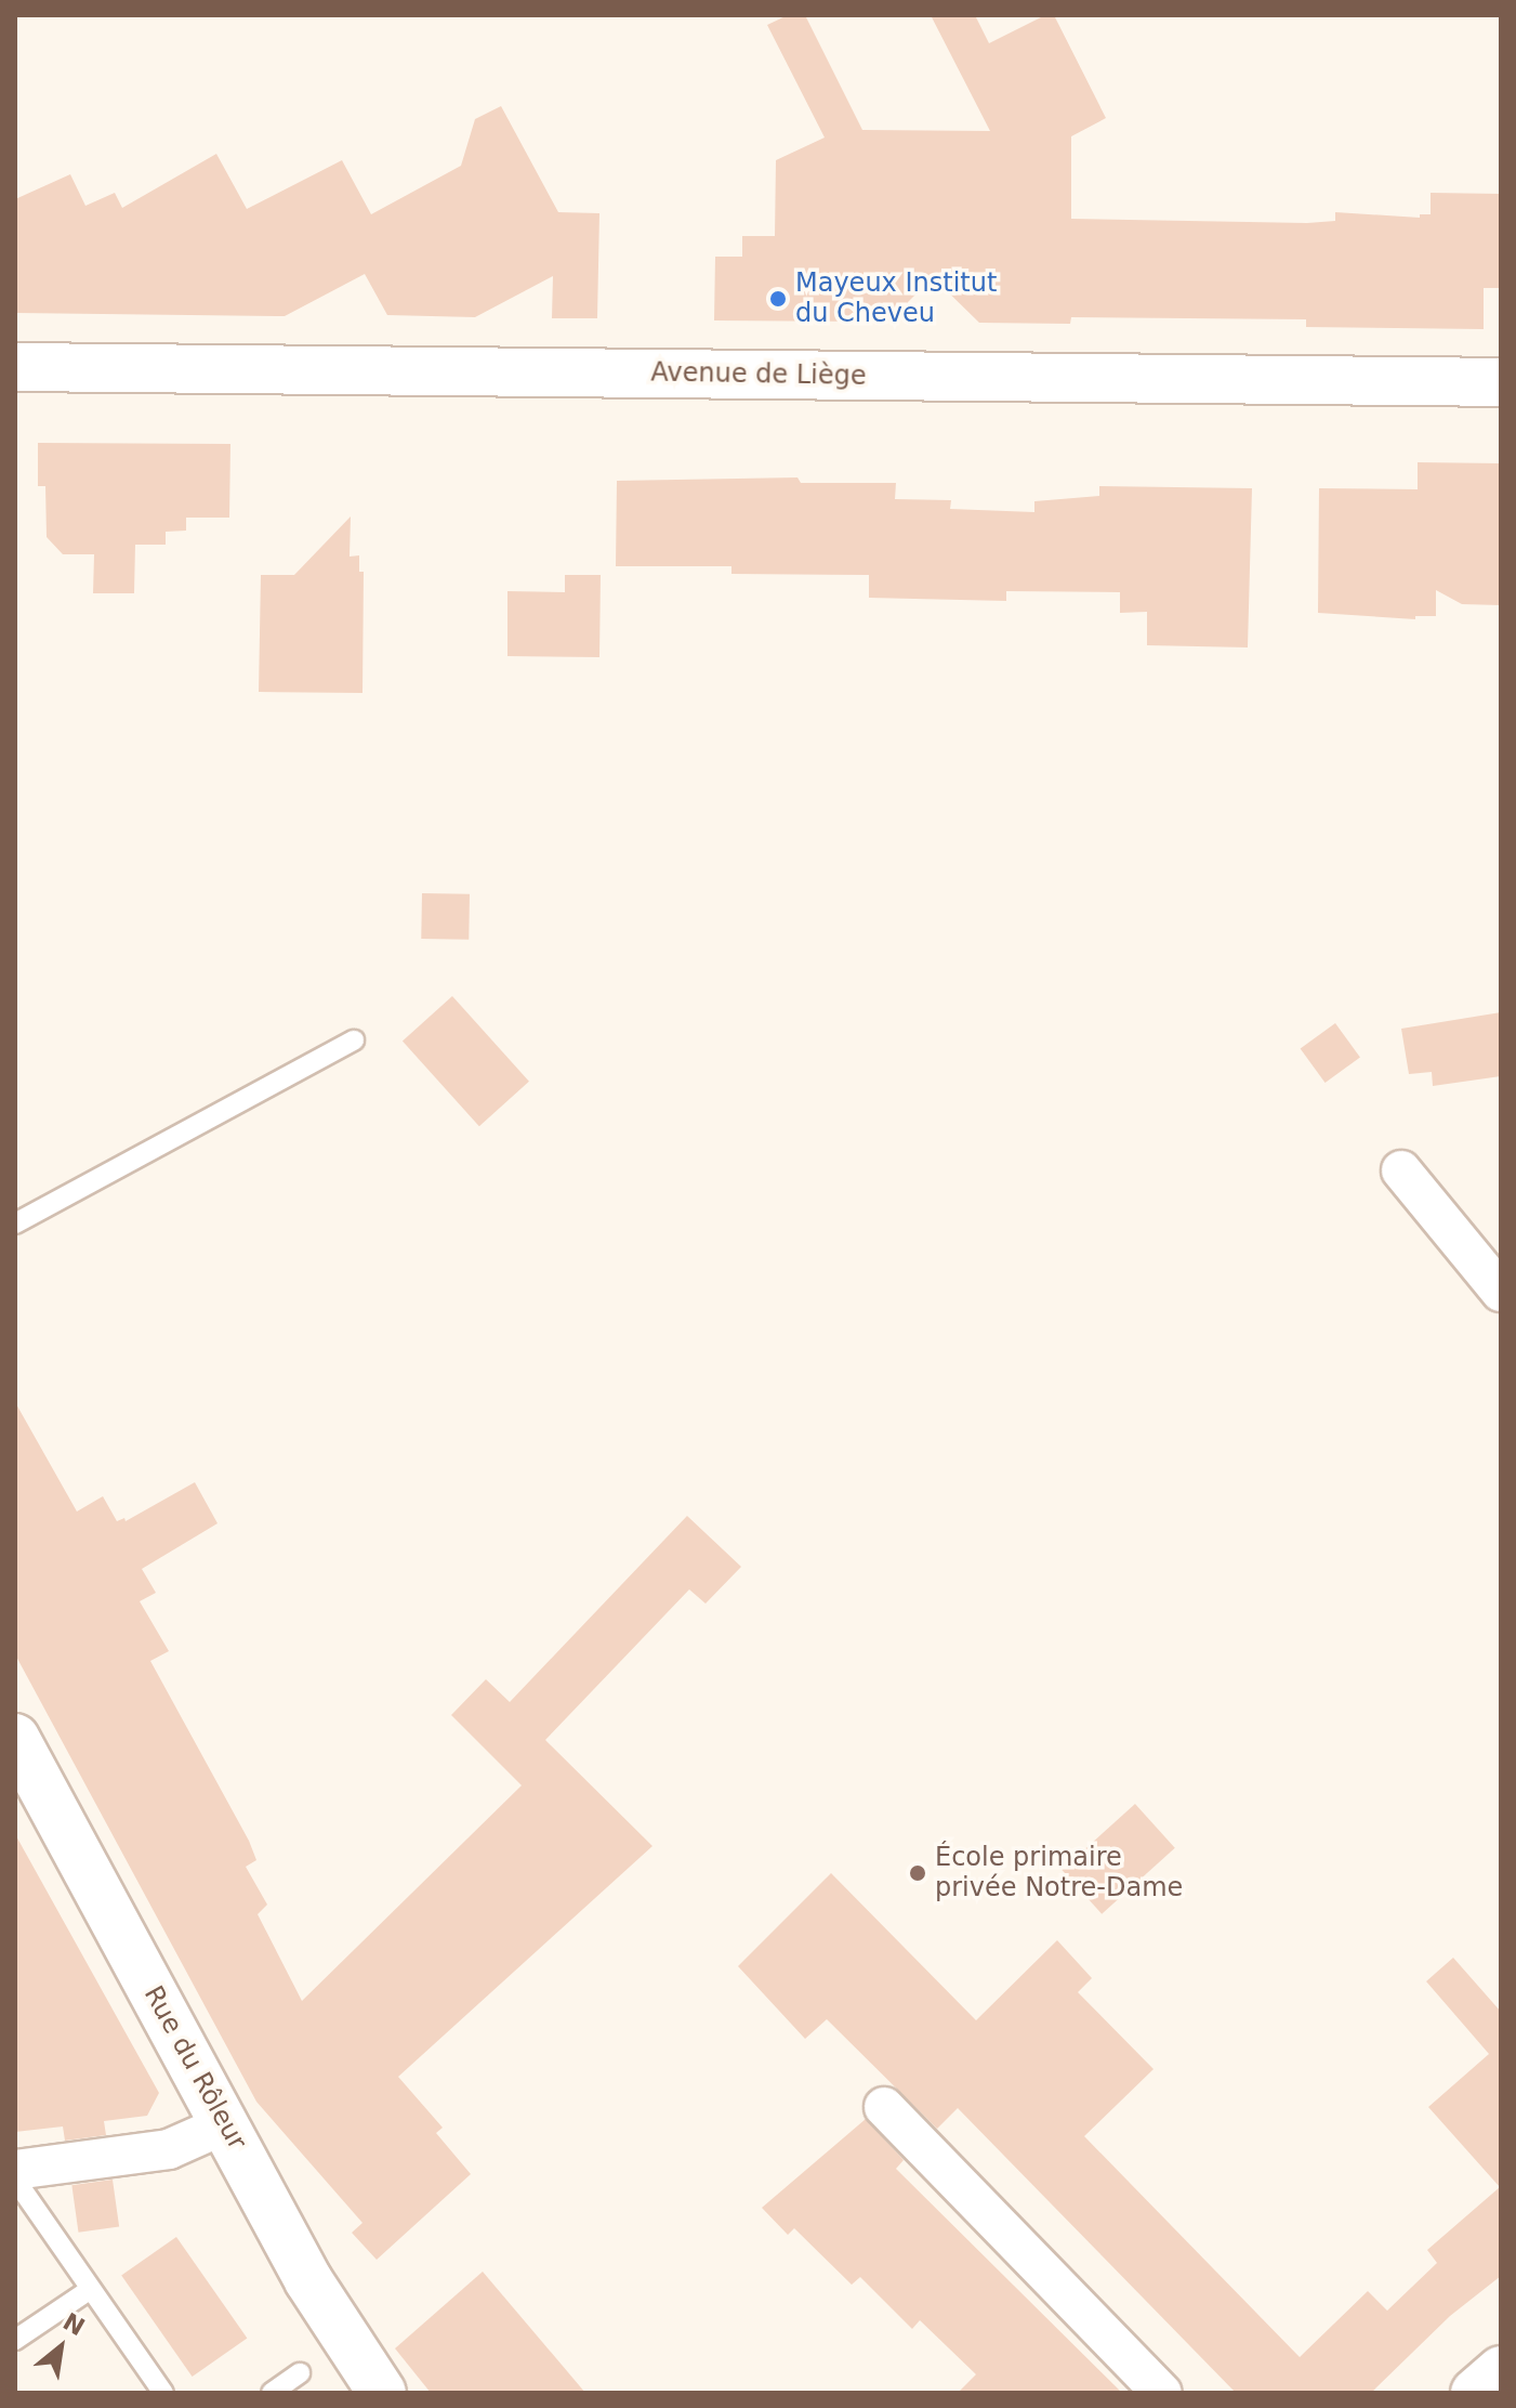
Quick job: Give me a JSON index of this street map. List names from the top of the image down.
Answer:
{
  "streets": {
    "main road": ["Avenue de Liège", "Rue du Rôleur"]
  },
  "places": ["Mayeux Institut du Cheveu", "École primaire privée Notre-Dame"],
  "north": "top right"
}
